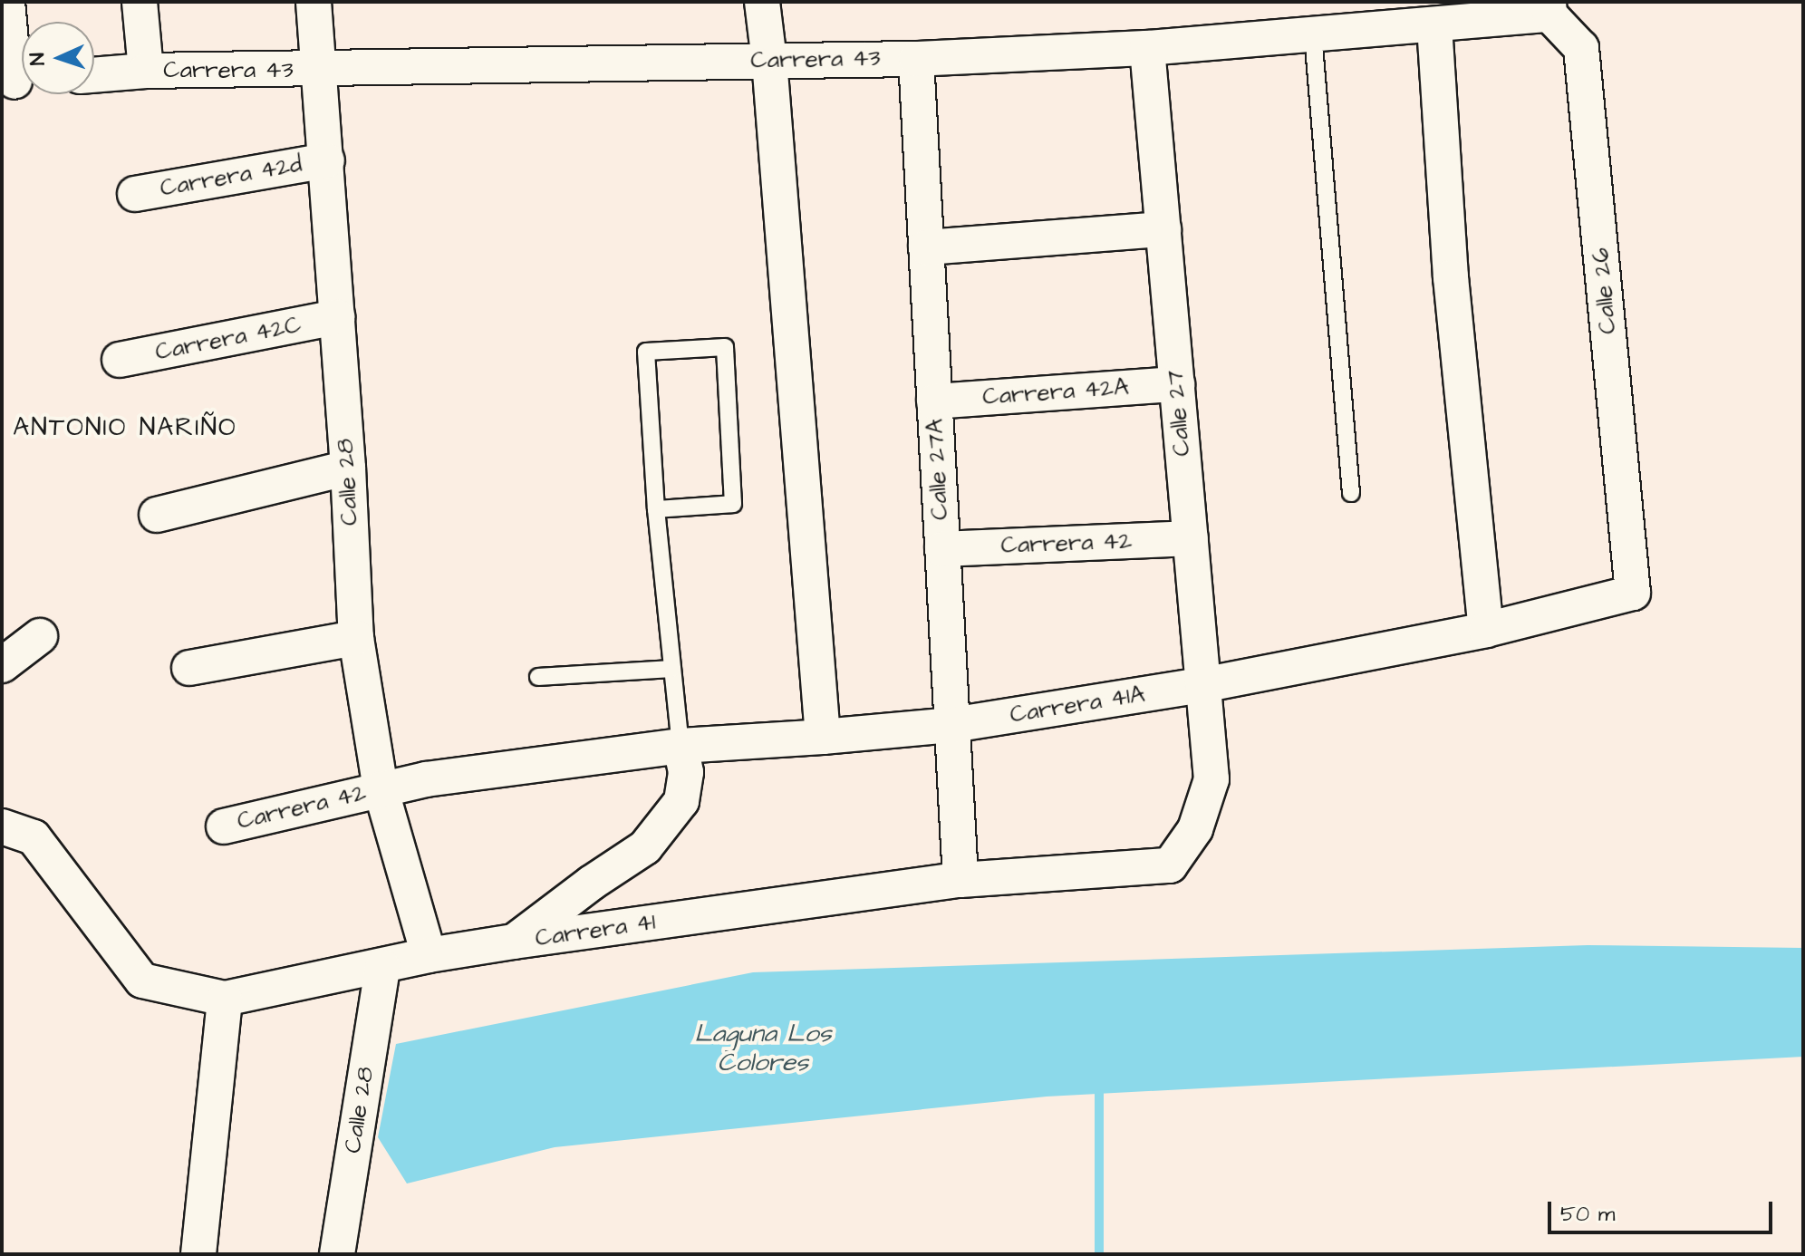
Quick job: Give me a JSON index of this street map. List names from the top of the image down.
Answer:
{
  "streets": {
    "street": [
      "Carrera 43",
      "Carrera 42d",
      "Calle 26",
      "Carrera 42C",
      "Carrera 42A",
      "Calle 27",
      "Calle 27A",
      "Calle 28",
      "Carrera 42",
      "Carrera 41A",
      "Carrera 41"
    ]
  },
  "crossings": [
    ["Carrera 43", "Calle 26"],
    ["Carrera 43", "Calle 27"],
    ["Carrera 43", "Calle 27A"],
    ["Carrera 43", "Calle 28"],
    ["Carrera 42d", "Calle 28"],
    ["Calle 26", "Carrera 41A"],
    ["Carrera 42C", "Calle 28"],
    ["Carrera 42A", "Calle 27"],
    ["Carrera 42A", "Calle 27A"],
    ["Calle 27", "Carrera 42"],
    ["Calle 27", "Carrera 41A"],
    ["Calle 27", "Carrera 41"],
    ["Calle 27A", "Carrera 42"],
    ["Calle 27A", "Carrera 41A"],
    ["Calle 27A", "Carrera 41"],
    ["Calle 28", "Carrera 42"],
    ["Calle 28", "Carrera 41"],
    ["Carrera 42", "Carrera 41A"]
  ],
  "districts": ["ANTONIO NARIÑO"],
  "water": ["Laguna Los Colores"],
  "scale_bar": "50 m",
  "north": "left"
}
